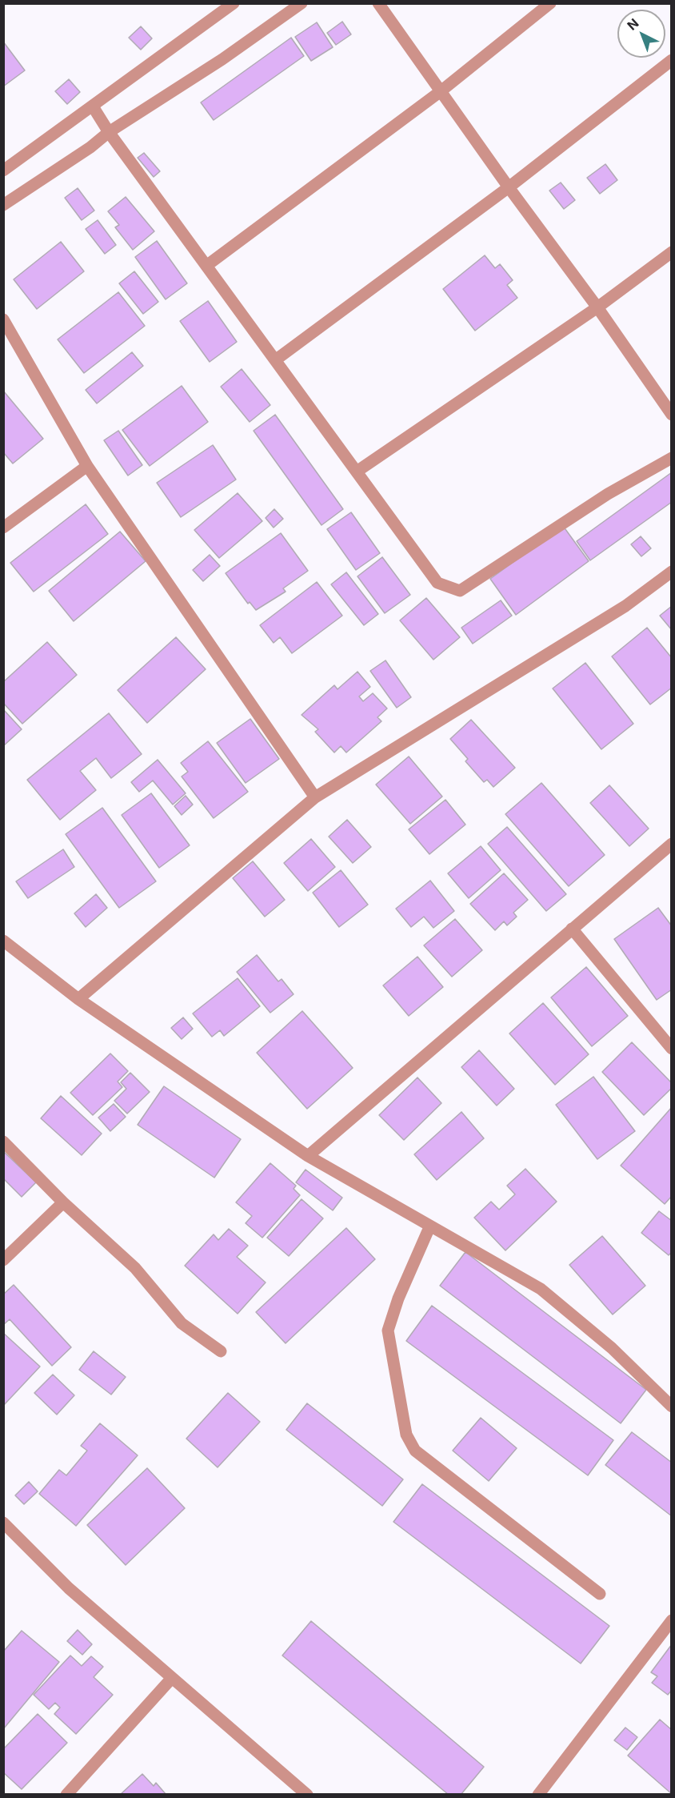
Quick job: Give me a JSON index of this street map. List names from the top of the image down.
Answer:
{
  "north": "top left"
}
